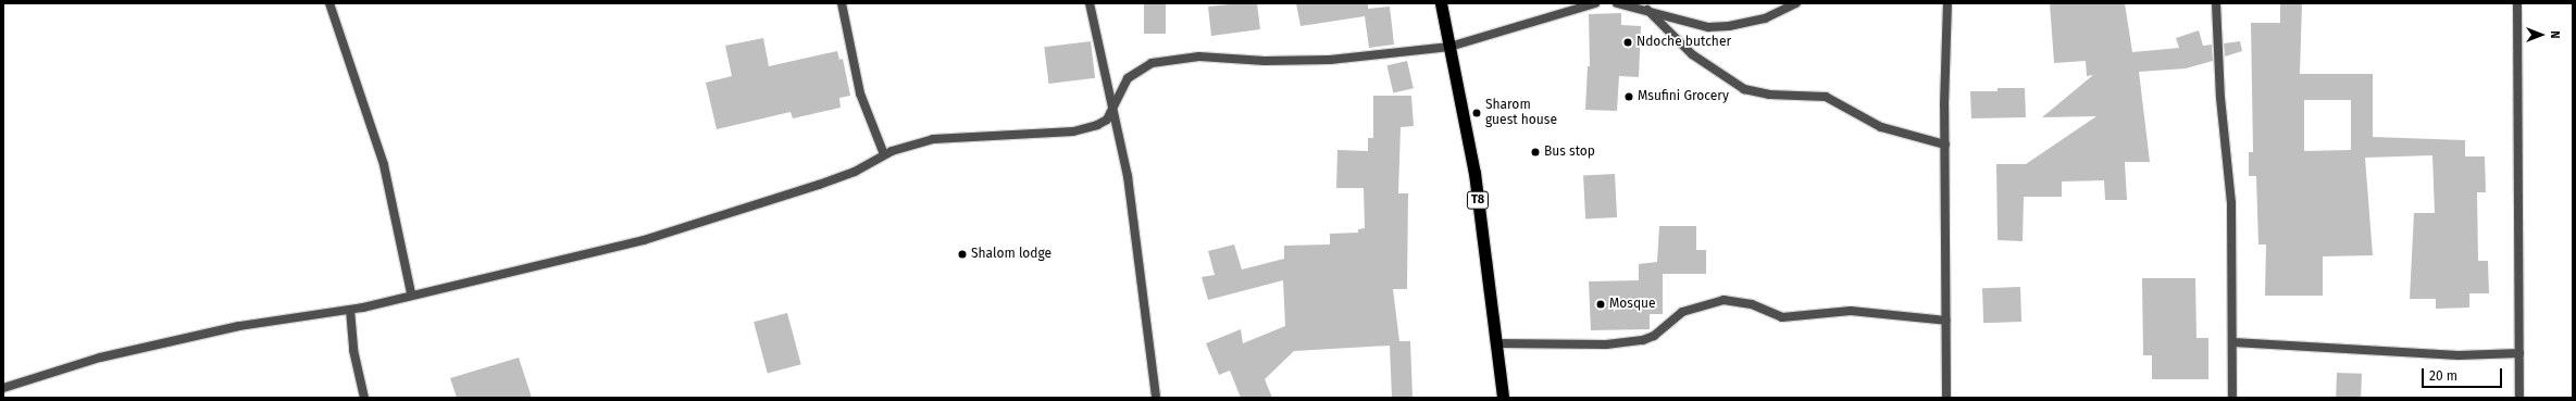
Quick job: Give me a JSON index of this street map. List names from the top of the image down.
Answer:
{
  "streets": {
    "highway": ["T8"]
  },
  "places": [
    "Ndoche butcher",
    "Msufini Grocery",
    "Sharom guest house",
    "Bus stop",
    "Shalom lodge",
    "Mosque"
  ],
  "scale_bar": "20 m",
  "north": "right"
}
